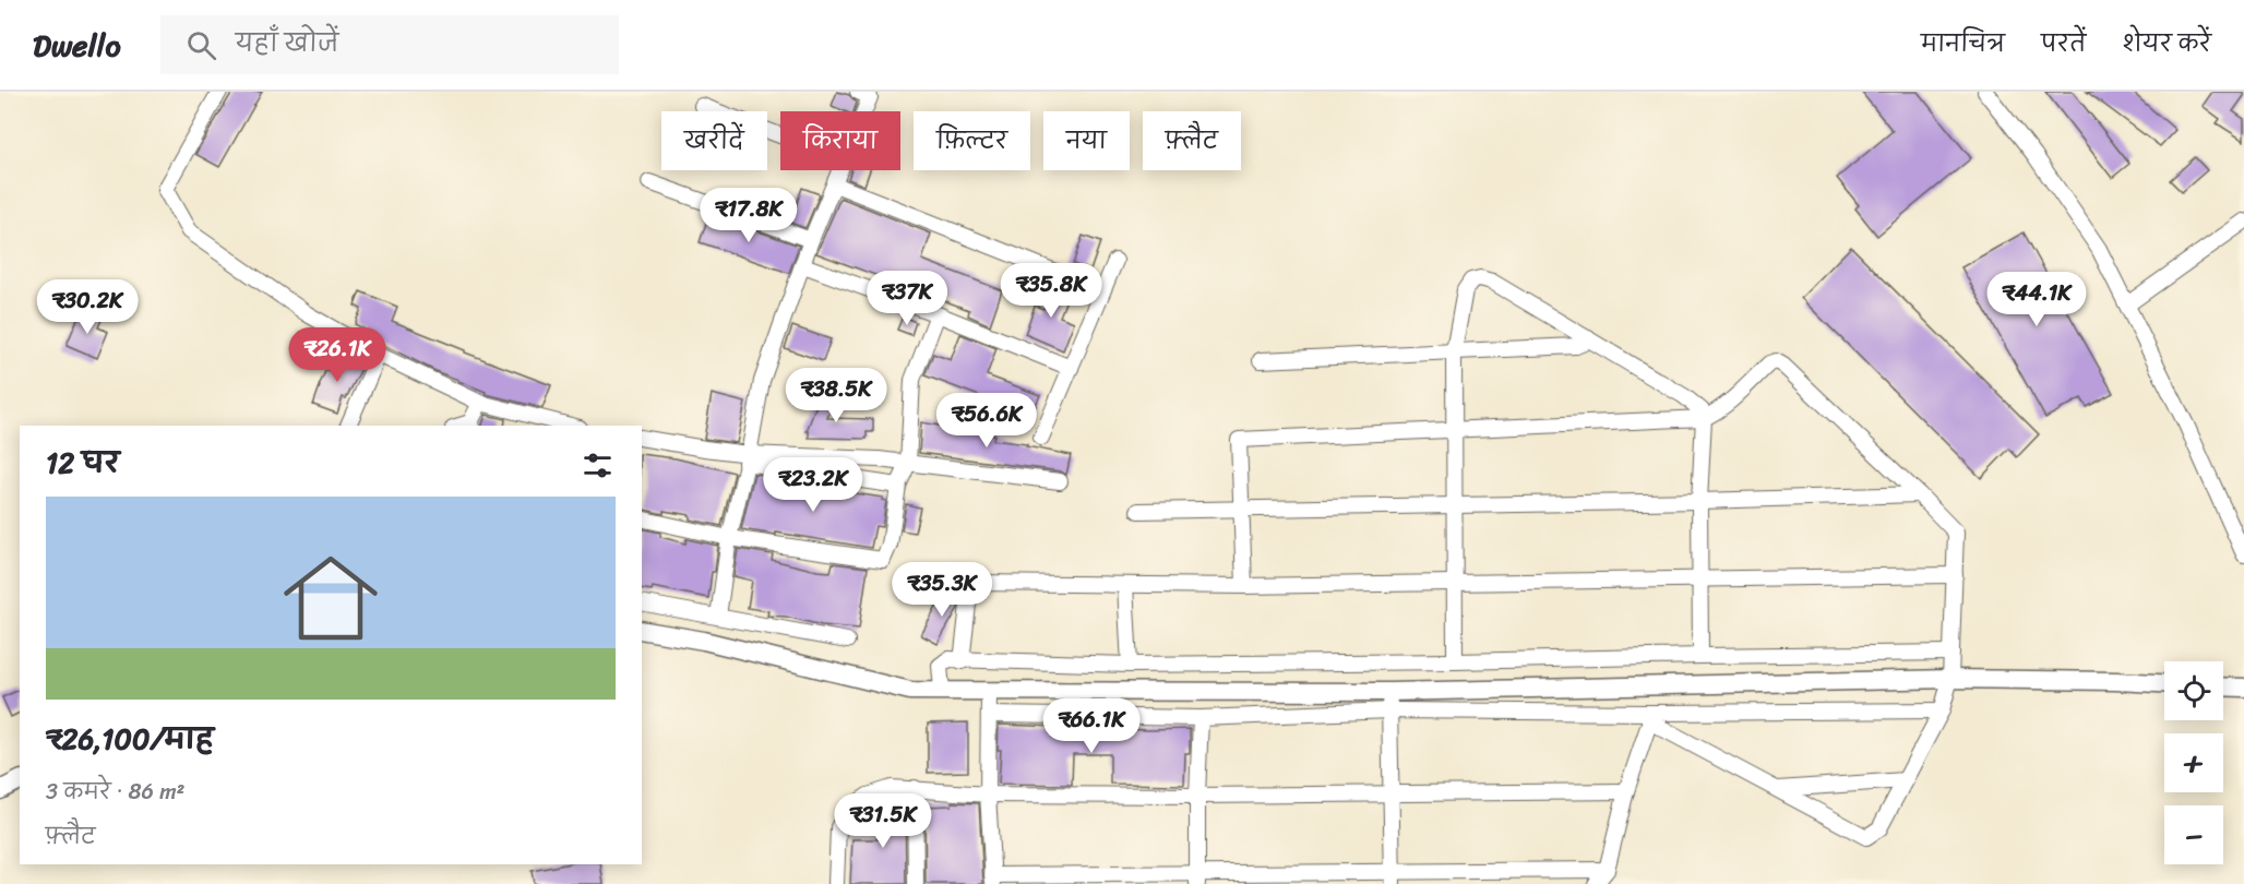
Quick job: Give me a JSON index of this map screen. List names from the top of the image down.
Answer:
{
  "page": {
    "header": "Dwello",
    "search": "यहाँ खोजें",
    "nav": ["मानचित्र", "परतें", "शेयर करें"],
    "chip": [
      "खरीदें",
      "किराया",
      "फ़िल्टर",
      "नया",
      "फ़्लैट"
    ],
    "price": [
      "₹17.8K",
      "₹35.8K",
      "₹37K",
      "₹44.1K",
      "₹30.2K",
      "₹26.1K",
      "₹38.5K",
      "₹56.6K",
      "₹23.2K",
      "₹35.3K",
      "₹66.1K",
      "₹31.5K"
    ],
    "heading": "12 घर",
    "list": [
      {
        "name": "₹26,100/माह",
        "note": "3 कमरे · 86 m² · फ़्लैट"
      }
    ],
    "map_buttons": ["+", "−"]
  }
}
